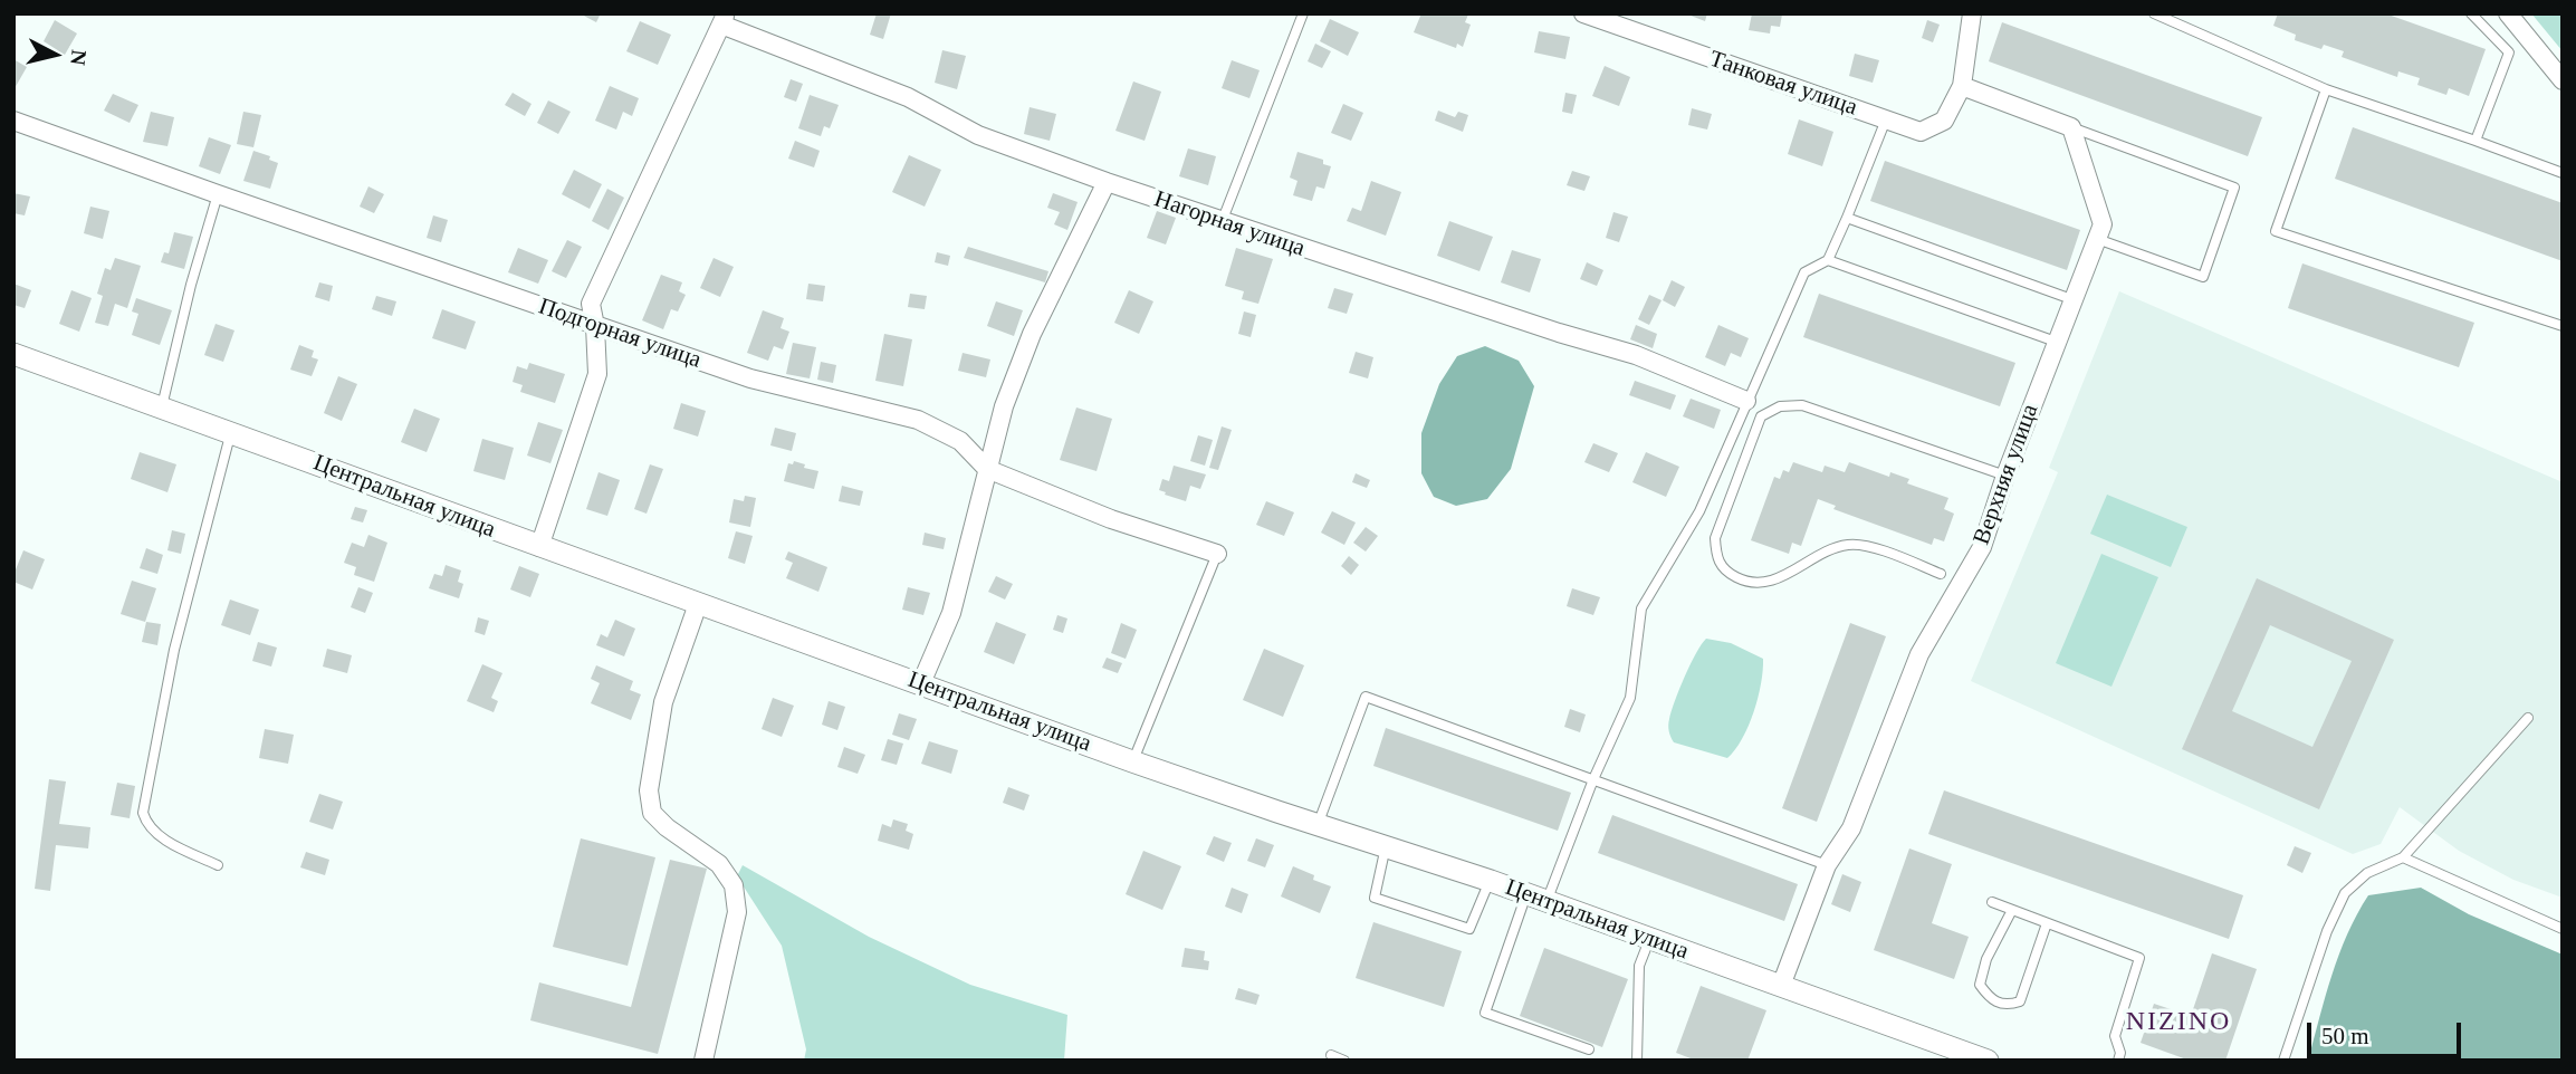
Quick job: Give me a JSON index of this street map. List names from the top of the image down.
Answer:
{
  "streets": {
    "street": [
      "Танковая улица",
      "Нагорная улица",
      "Подгорная улица",
      "Верхняя улица",
      "Центральная улица"
    ]
  },
  "crossings": [
    ["Верхняя улица", "Центральная улица"]
  ],
  "districts": ["NIZINO"],
  "scale_bar": "50 m",
  "north": "right"
}
